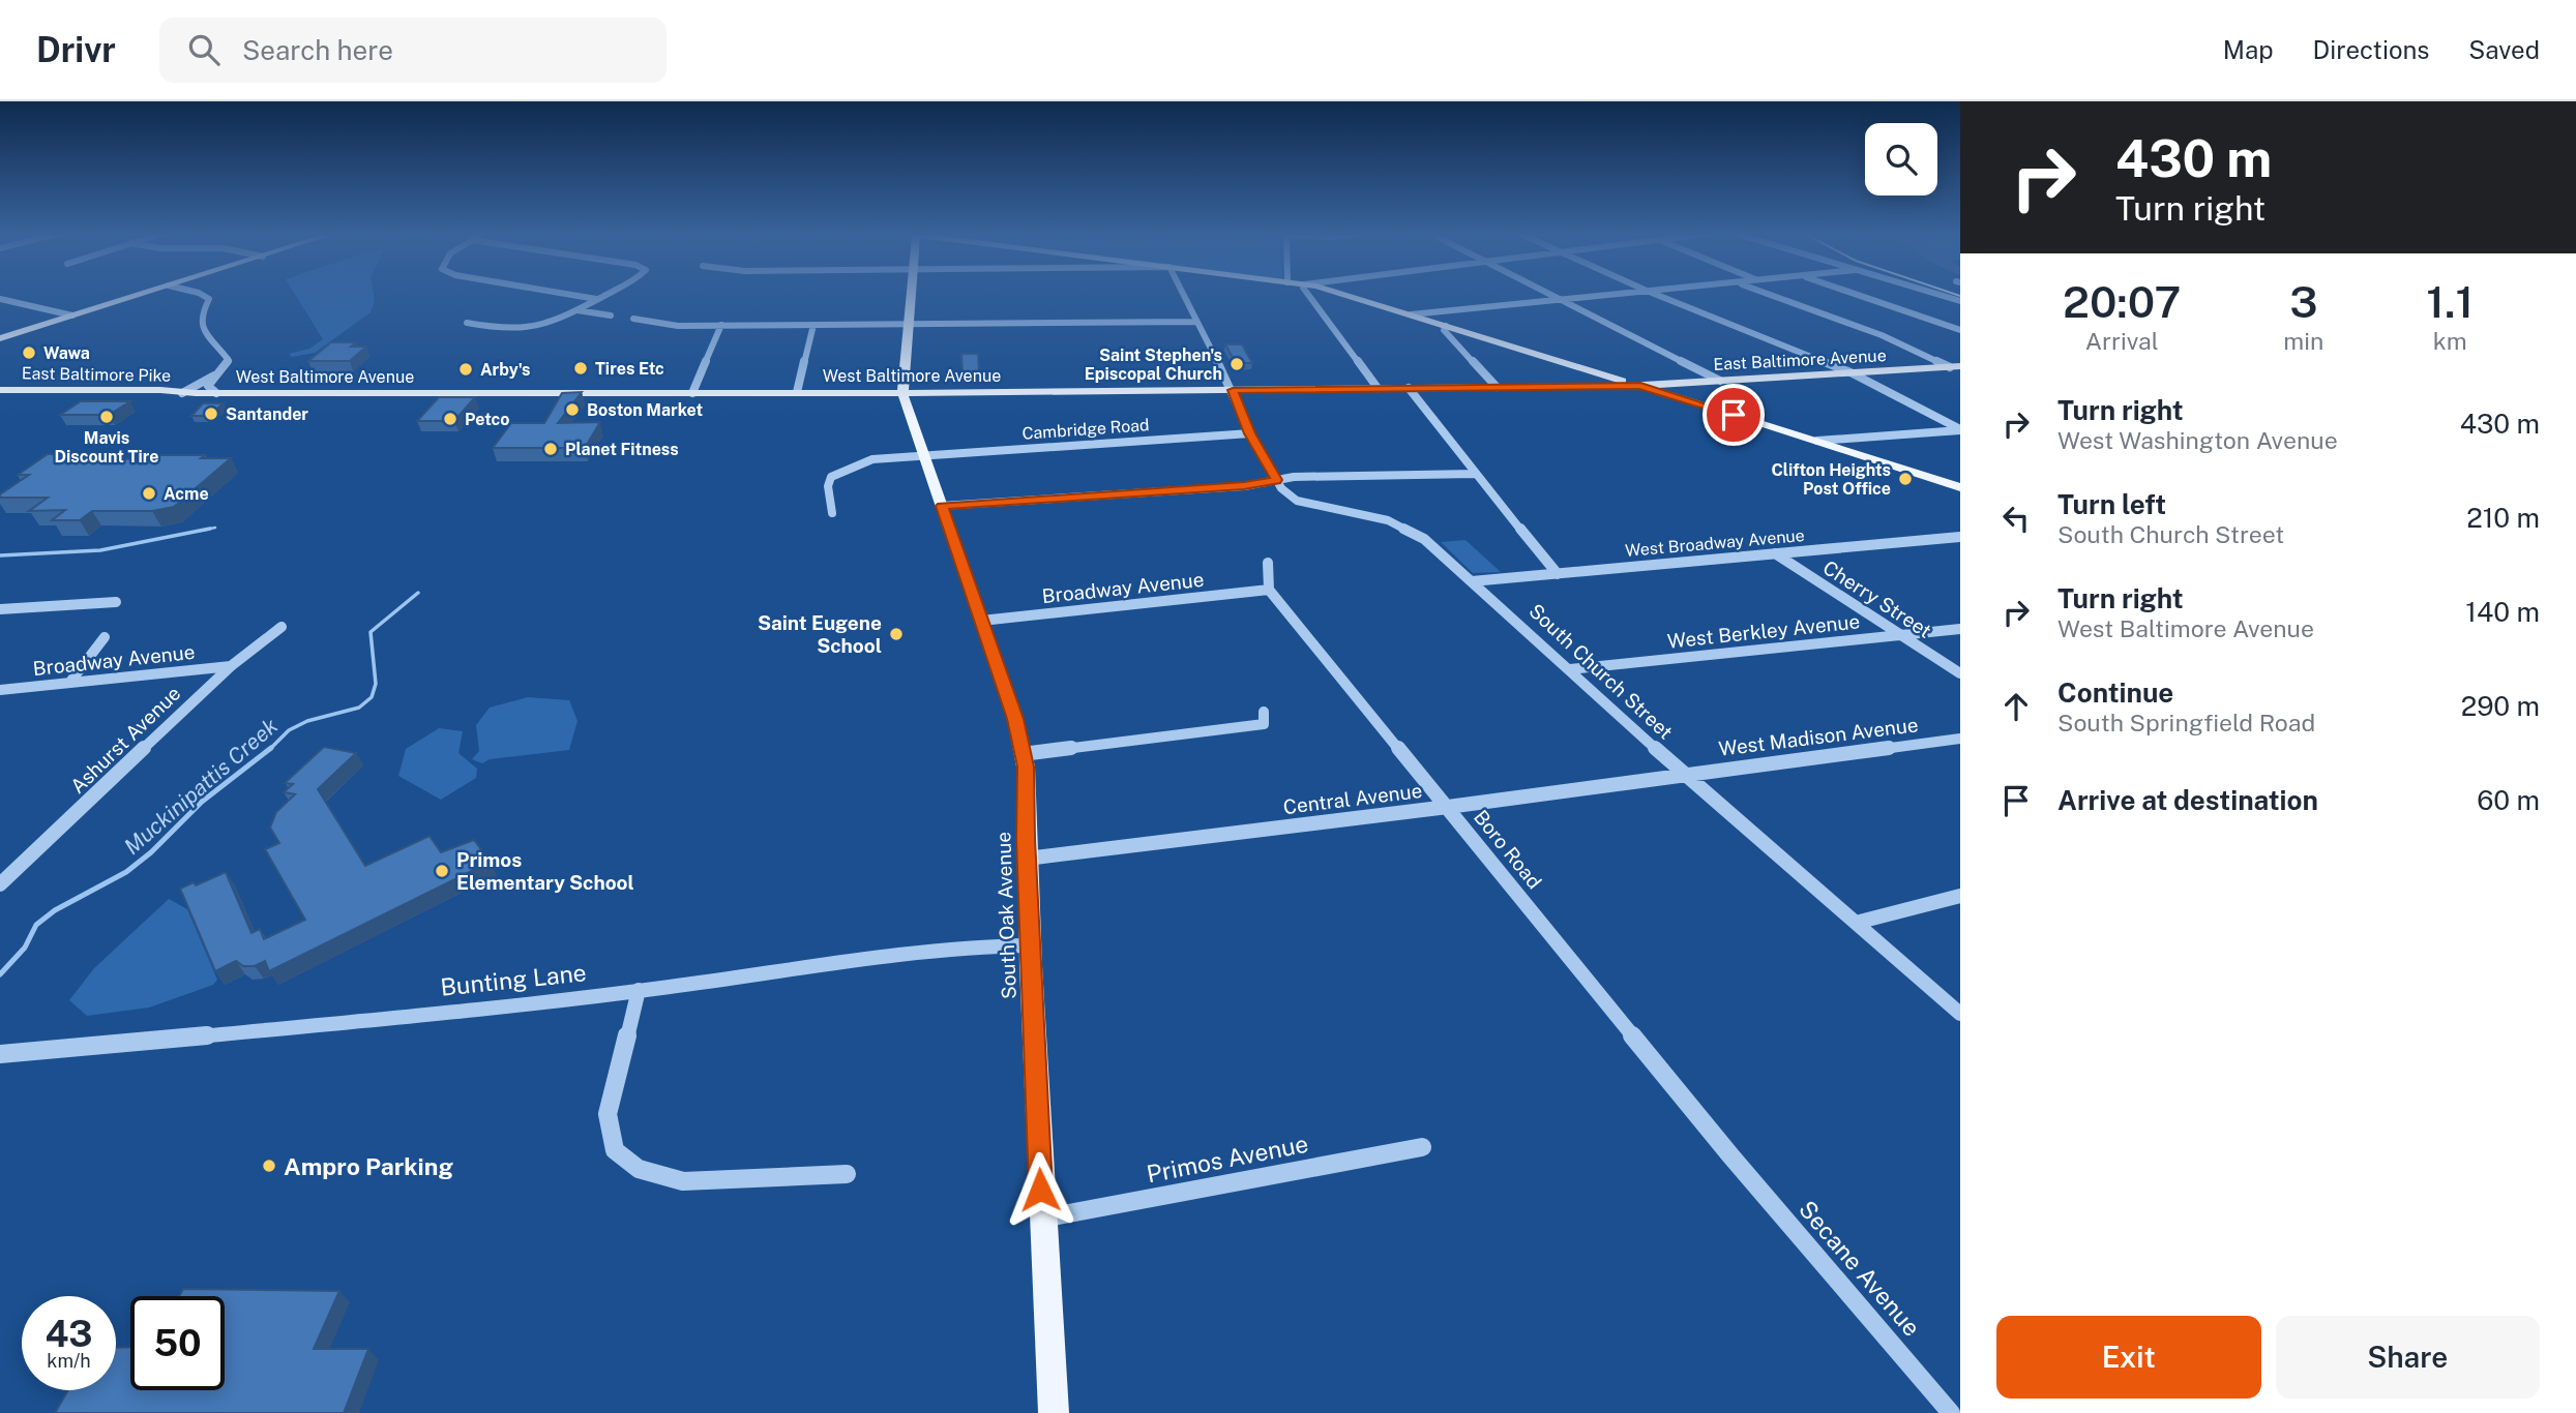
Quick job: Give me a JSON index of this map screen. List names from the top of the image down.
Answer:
{
  "streets": {
    "main road": [
      "East Baltimore Avenue",
      "East Baltimore Pike",
      "West Baltimore Avenue",
      "South Oak Avenue"
    ],
    "street": [
      "Cambridge Road",
      "West Broadway Avenue",
      "Broadway Avenue",
      "Cherry Street",
      "West Berkley Avenue",
      "South Church Street",
      "West Madison Avenue",
      "Ashurst Avenue",
      "Central Avenue",
      "Boro Road",
      "Bunting Lane",
      "Primos Avenue",
      "Secane Avenue"
    ]
  },
  "crossings": [
    ["East Baltimore Avenue", "West Baltimore Avenue"],
    ["East Baltimore Pike", "West Baltimore Avenue"],
    ["West Baltimore Avenue", "South Church Street"],
    ["West Baltimore Avenue", "South Oak Avenue"],
    ["Cambridge Road", "South Church Street"],
    ["Cambridge Road", "South Oak Avenue"],
    ["West Broadway Avenue", "Cherry Street"],
    ["West Broadway Avenue", "South Church Street"],
    ["Broadway Avenue", "Ashurst Avenue"],
    ["Broadway Avenue", "Boro Road"],
    ["Broadway Avenue", "South Oak Avenue"],
    ["Cherry Street", "West Berkley Avenue"],
    ["West Berkley Avenue", "South Church Street"],
    ["South Church Street", "West Madison Avenue"],
    ["South Church Street", "Central Avenue"],
    ["West Madison Avenue", "Central Avenue"],
    ["Central Avenue", "Boro Road"],
    ["Central Avenue", "South Oak Avenue"],
    ["Boro Road", "Secane Avenue"],
    ["South Oak Avenue", "Bunting Lane"],
    ["South Oak Avenue", "Primos Avenue"]
  ],
  "water": ["Muckinipattis Creek"],
  "places": [
    "Wawa",
    "Saint Stephen's Episcopal Church",
    "Tires Etc",
    "Arby's",
    "Boston Market",
    "Santander",
    "Mavis Discount Tire",
    "Petco",
    "Planet Fitness",
    "Clifton Heights Post Office",
    "Acme",
    "Saint Eugene School",
    "Primos Elementary School",
    "Ampro Parking"
  ],
  "page": {
    "header": "Drivr",
    "search": "Search here",
    "nav": ["Map", "Directions", "Saved"],
    "turn": ["430 m", "Turn right"],
    "eta": [
      "20:07",
      "Arrival",
      "3",
      "min",
      "1.1",
      "km"
    ],
    "list": [
      {
        "name": "Turn right",
        "note": "West Washington Avenue",
        "value": "430 m"
      },
      {
        "name": "Turn left",
        "note": "South Church Street",
        "value": "210 m"
      },
      {
        "name": "Turn right",
        "note": "West Baltimore Avenue",
        "value": "140 m"
      },
      {
        "name": "Continue",
        "note": "South Springfield Road",
        "value": "290 m"
      },
      {
        "name": "Arrive at destination",
        "value": "60 m"
      }
    ],
    "speed": "43 km/h",
    "limit": "50",
    "buttons": ["Exit", "Share"]
  }
}
